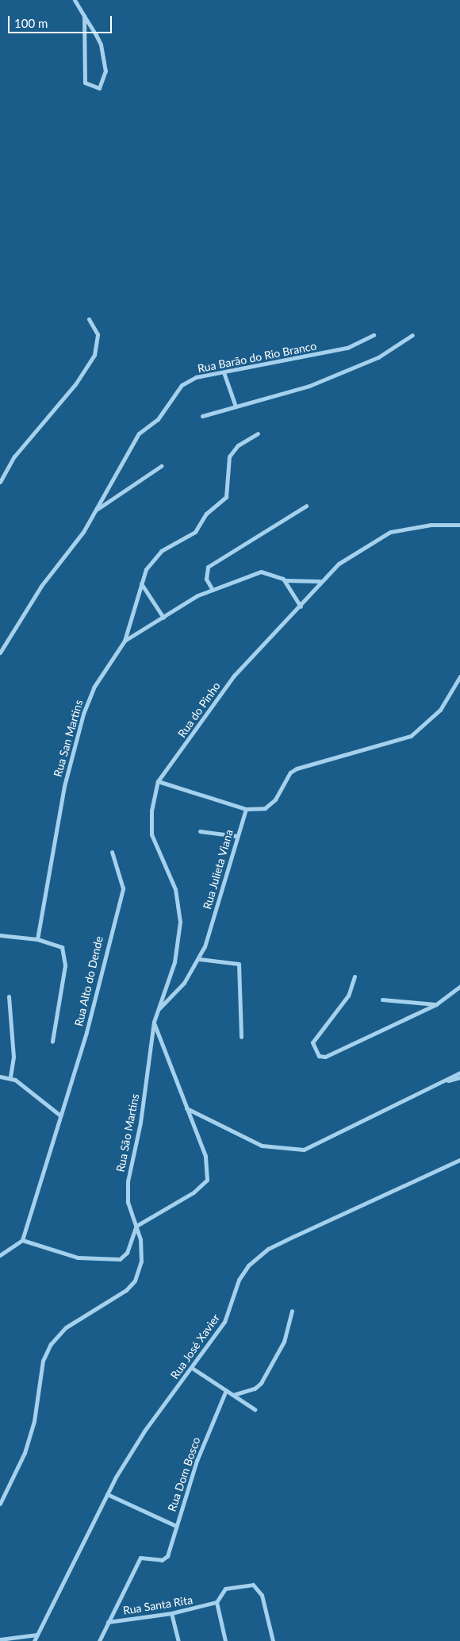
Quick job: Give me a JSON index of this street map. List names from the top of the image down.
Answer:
{
  "streets": {
    "street": [
      "Rua Barão do Rio Branco",
      "Rua do Pinho",
      "Rua San Martins",
      "Rua Julieta Viana",
      "Rua Alto do Dende",
      "Rua São Martins",
      "Rua José Xavier",
      "Rua Dom Bosco",
      "Rua Santa Rita"
    ]
  },
  "crossings": [
    ["Rua do Pinho", "Rua Julieta Viana"],
    ["Rua do Pinho", "Rua São Martins"],
    ["Rua Dom Bosco", "Rua Santa Rita"]
  ],
  "scale_bar": "100 m"
}
